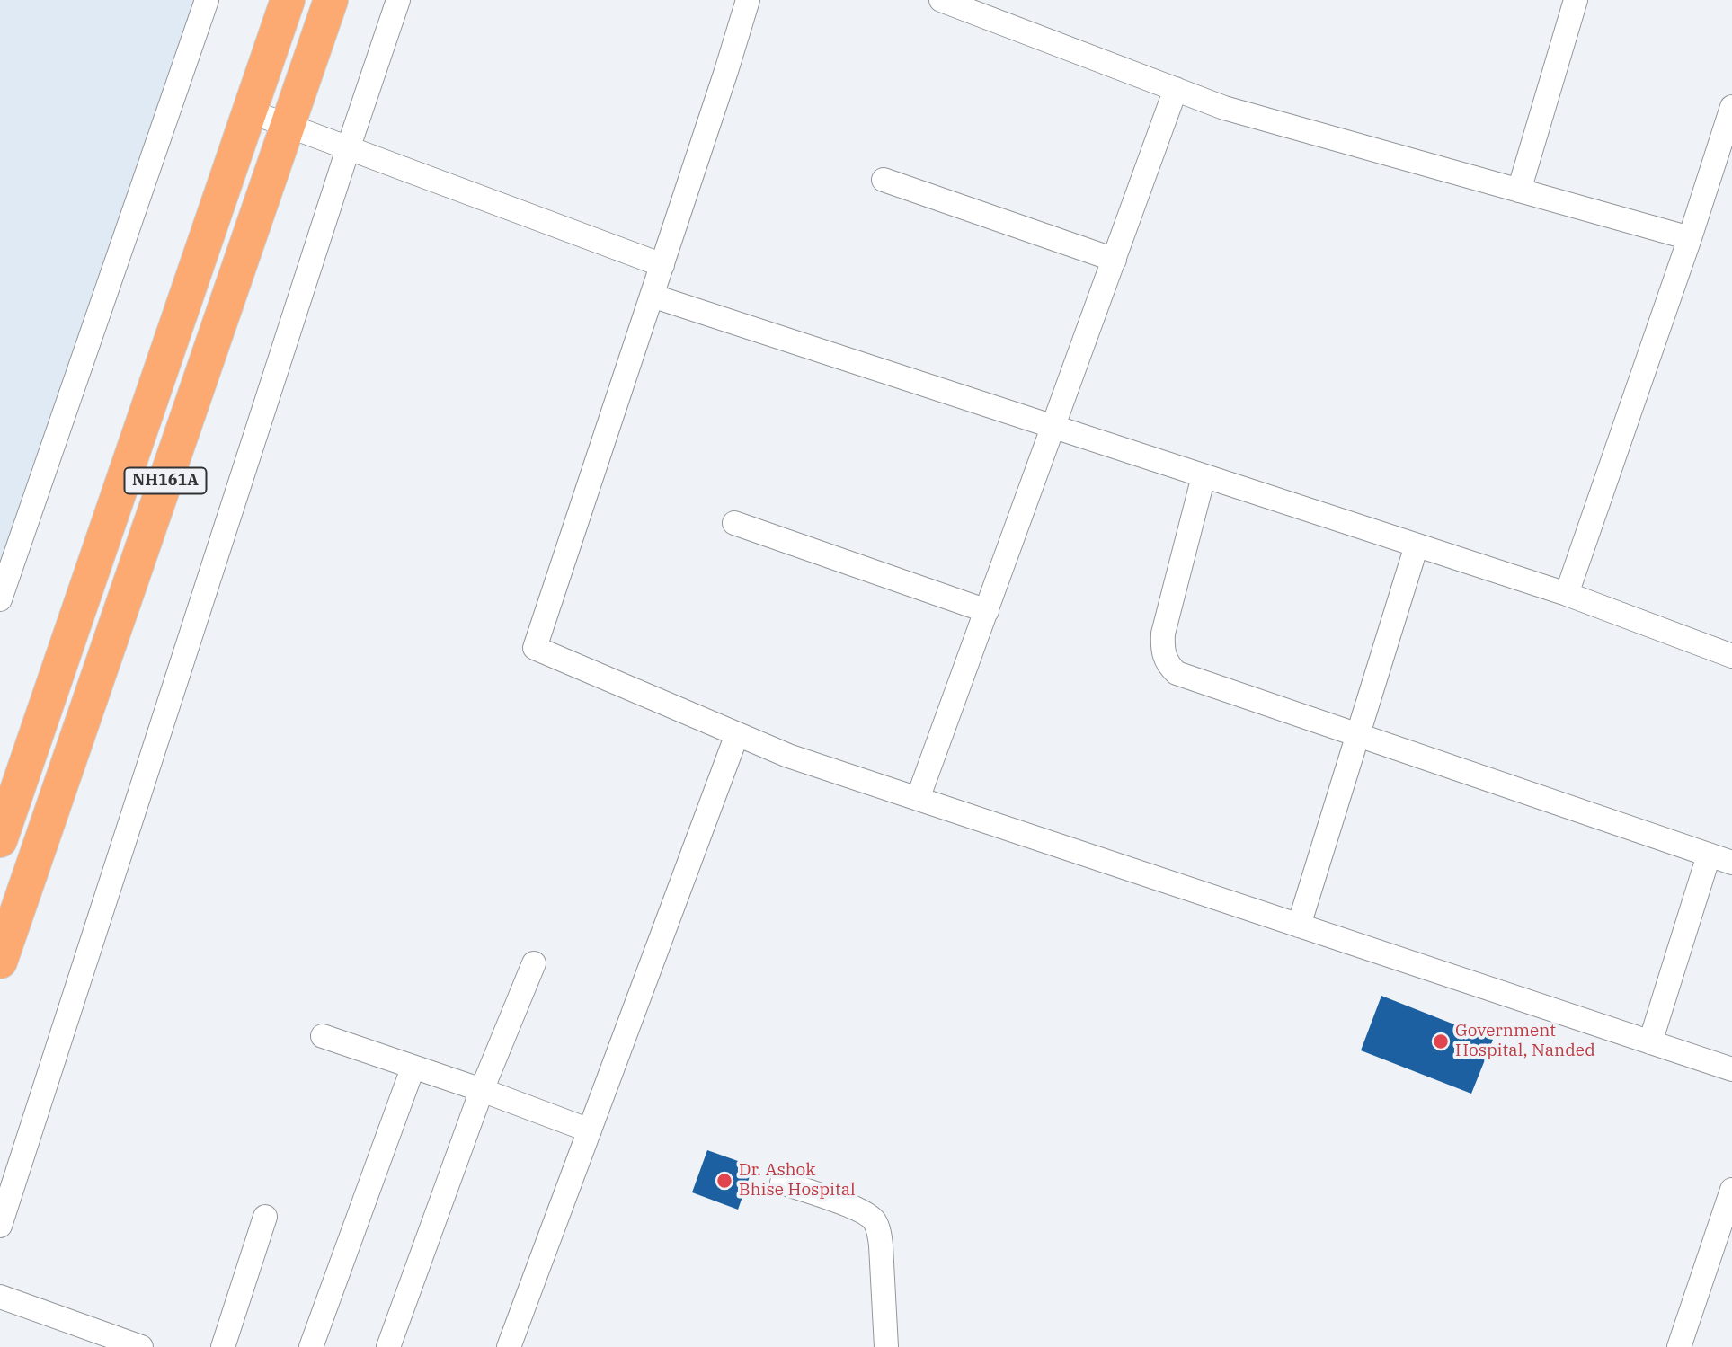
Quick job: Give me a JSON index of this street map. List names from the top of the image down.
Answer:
{
  "streets": {
    "highway": ["NH161A"]
  },
  "places": ["Government Hospital, Nanded", "Dr. Ashok Bhise Hospital"]
}
